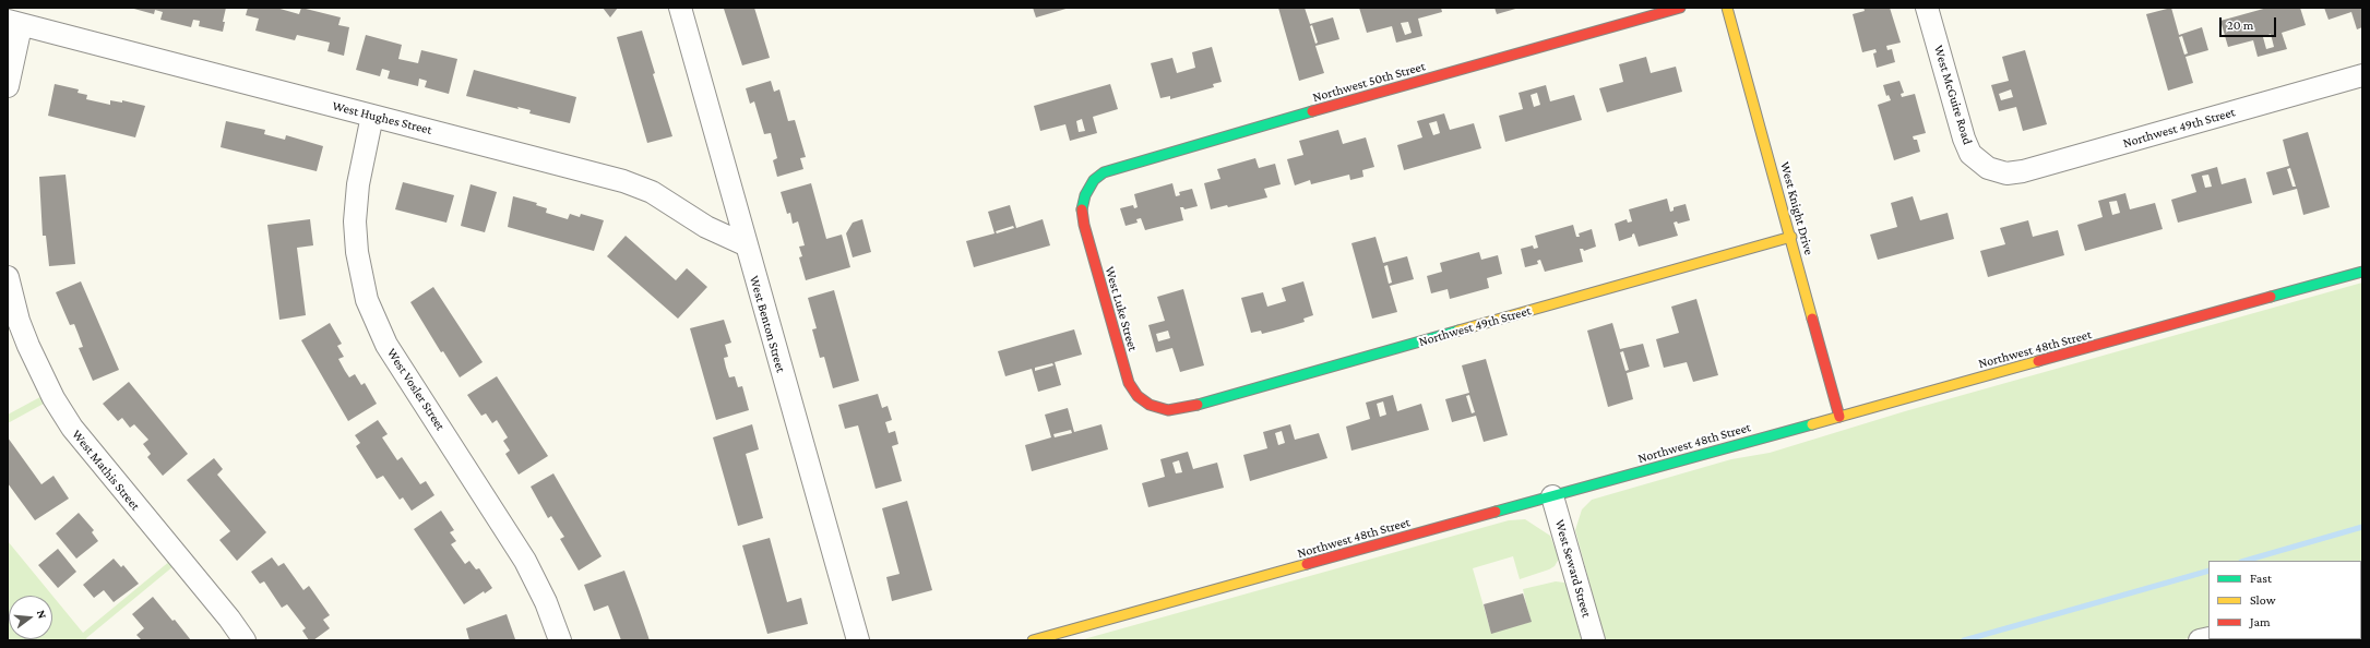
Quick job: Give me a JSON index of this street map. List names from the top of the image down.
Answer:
{
  "streets": {
    "street": [
      "Northwest 50th Street",
      "West McGuire Road",
      "West Hughes Street",
      "Northwest 49th Street",
      "West Knight Drive",
      "West Luke Street",
      "West Benton Street",
      "Northwest 48th Street",
      "West Vosler Street",
      "West Mathis Street",
      "West Seward Street"
    ]
  },
  "crossings": [
    ["Northwest 50th Street", "West Luke Street"],
    ["West McGuire Road", "Northwest 49th Street"],
    ["West Hughes Street", "West Benton Street"],
    ["West Hughes Street", "West Vosler Street"],
    ["Northwest 49th Street", "West Knight Drive"],
    ["Northwest 49th Street", "West Luke Street"],
    ["West Knight Drive", "Northwest 48th Street"],
    ["Northwest 48th Street", "West Seward Street"]
  ],
  "legend": ["Fast", "Slow", "Jam"],
  "scale_bar": "20 m",
  "north": "right"
}
